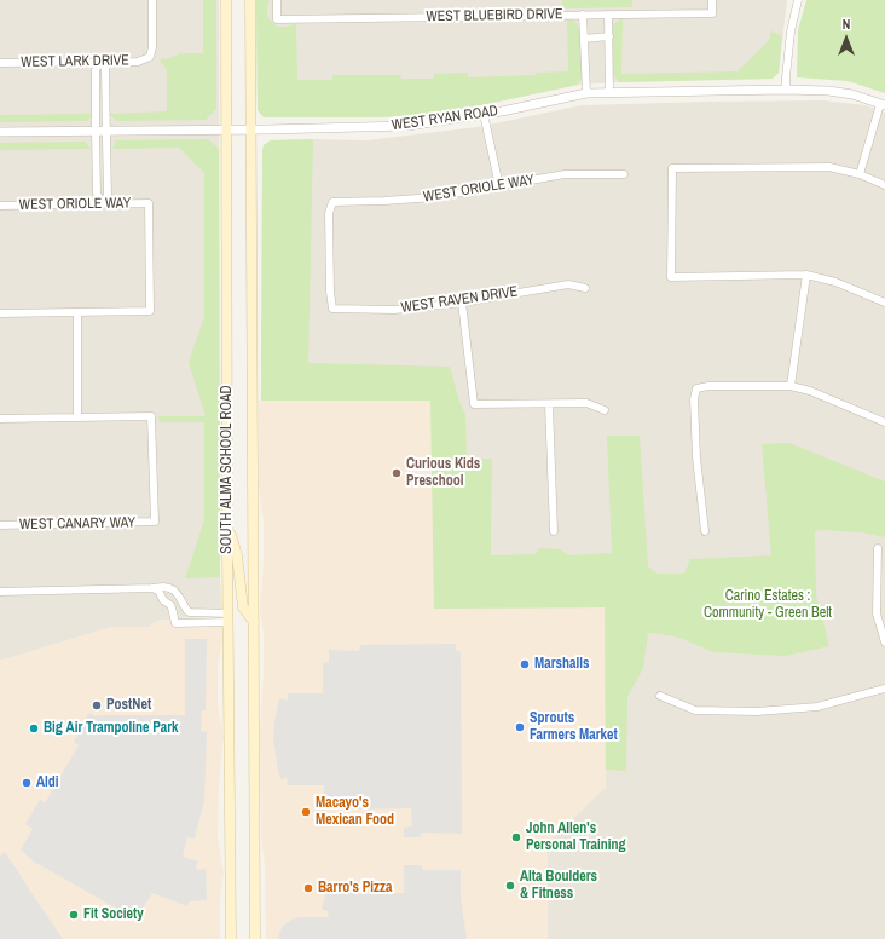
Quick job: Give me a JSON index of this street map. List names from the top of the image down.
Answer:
{
  "streets": {
    "main road": ["SOUTH ALMA SCHOOL ROAD"],
    "street": [
      "WEST BLUEBIRD DRIVE",
      "WEST LARK DRIVE",
      "WEST RYAN ROAD",
      "WEST ORIOLE WAY",
      "WEST RAVEN DRIVE",
      "WEST CANARY WAY"
    ]
  },
  "crossings": [
    ["WEST RYAN ROAD", "SOUTH ALMA SCHOOL ROAD"],
    ["WEST ORIOLE WAY", "WEST RAVEN DRIVE"]
  ],
  "parks": ["Carino Estates : Community - Green Belt"],
  "places": [
    "Curious Kids Preschool",
    "Marshalls",
    "PostNet",
    "Sprouts Farmers Market",
    "Big Air Trampoline Park",
    "Aldi",
    "Macayo's Mexican Food",
    "John Allen's Personal Training",
    "Alta Boulders & Fitness",
    "Barro's Pizza",
    "Fit Society"
  ],
  "north": "top"
}
